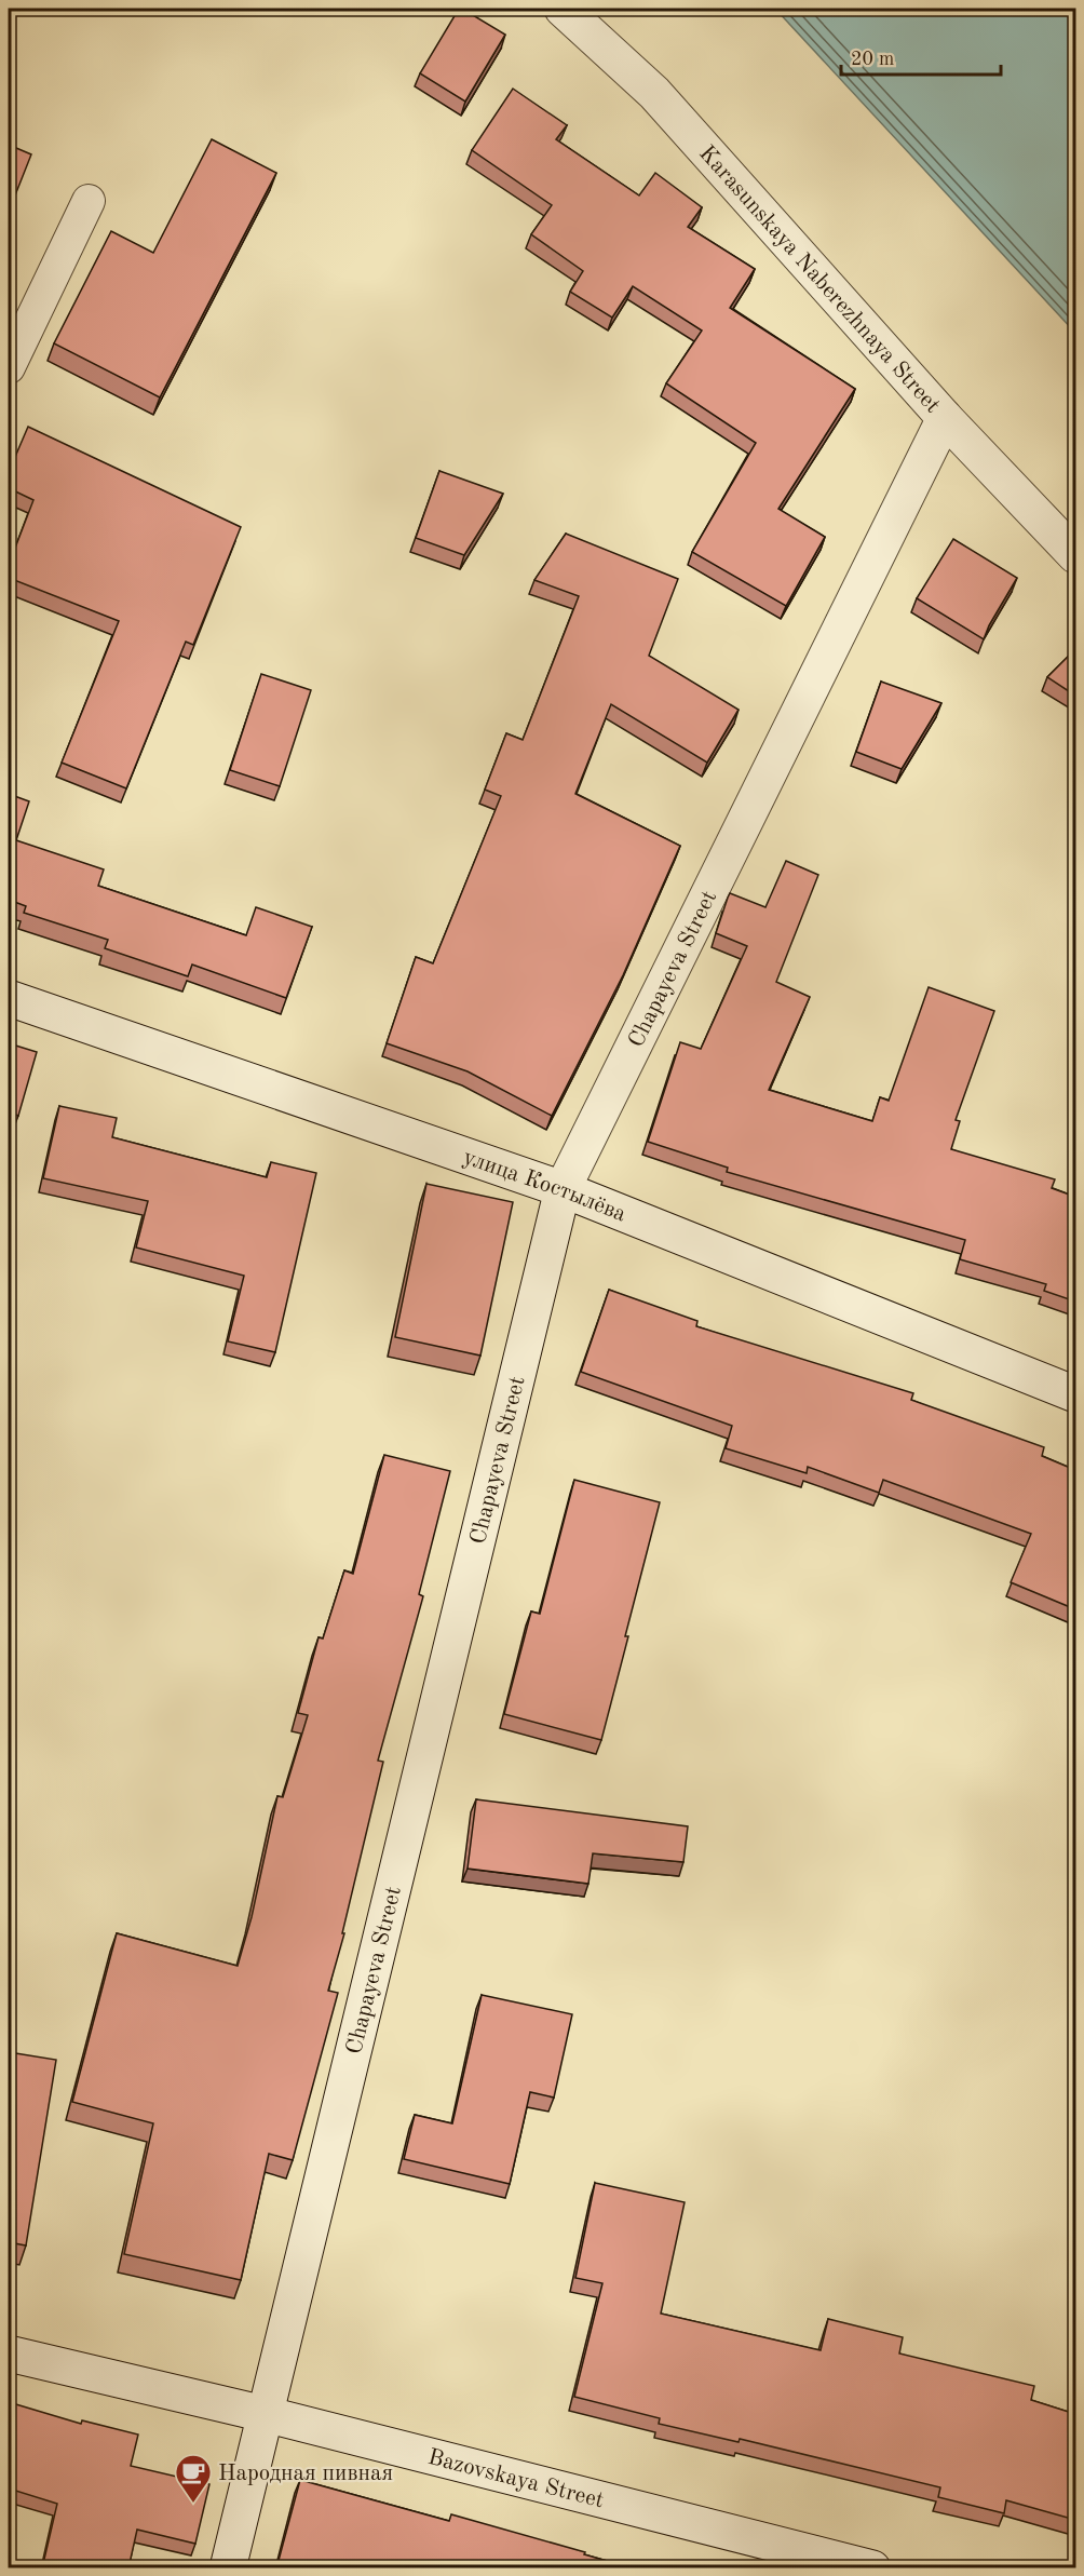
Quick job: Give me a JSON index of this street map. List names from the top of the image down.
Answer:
{
  "streets": {
    "street": [
      "Karasunskaya Naberezhnaya Street",
      "Chapayeva Street",
      "улица Костылёва",
      "Bazovskaya Street"
    ]
  },
  "crossings": [
    ["Karasunskaya Naberezhnaya Street", "Chapayeva Street"],
    ["Chapayeva Street", "улица Костылёва"],
    ["Chapayeva Street", "Bazovskaya Street"]
  ],
  "places": {
    "cafe": ["Народная пивная"]
  },
  "scale_bar": "20 m"
}
